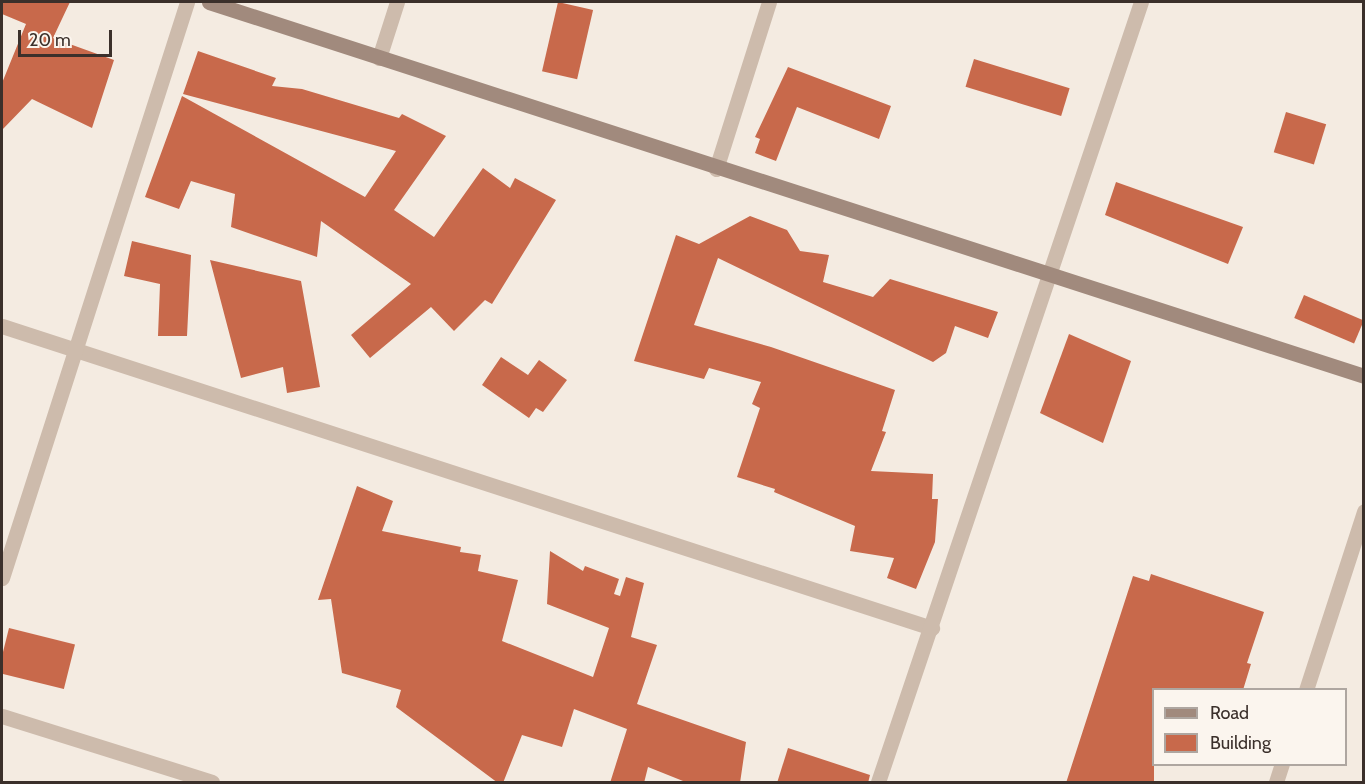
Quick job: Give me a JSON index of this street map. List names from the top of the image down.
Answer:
{
  "legend": ["Road", "Building"],
  "scale_bar": "20 m"
}
